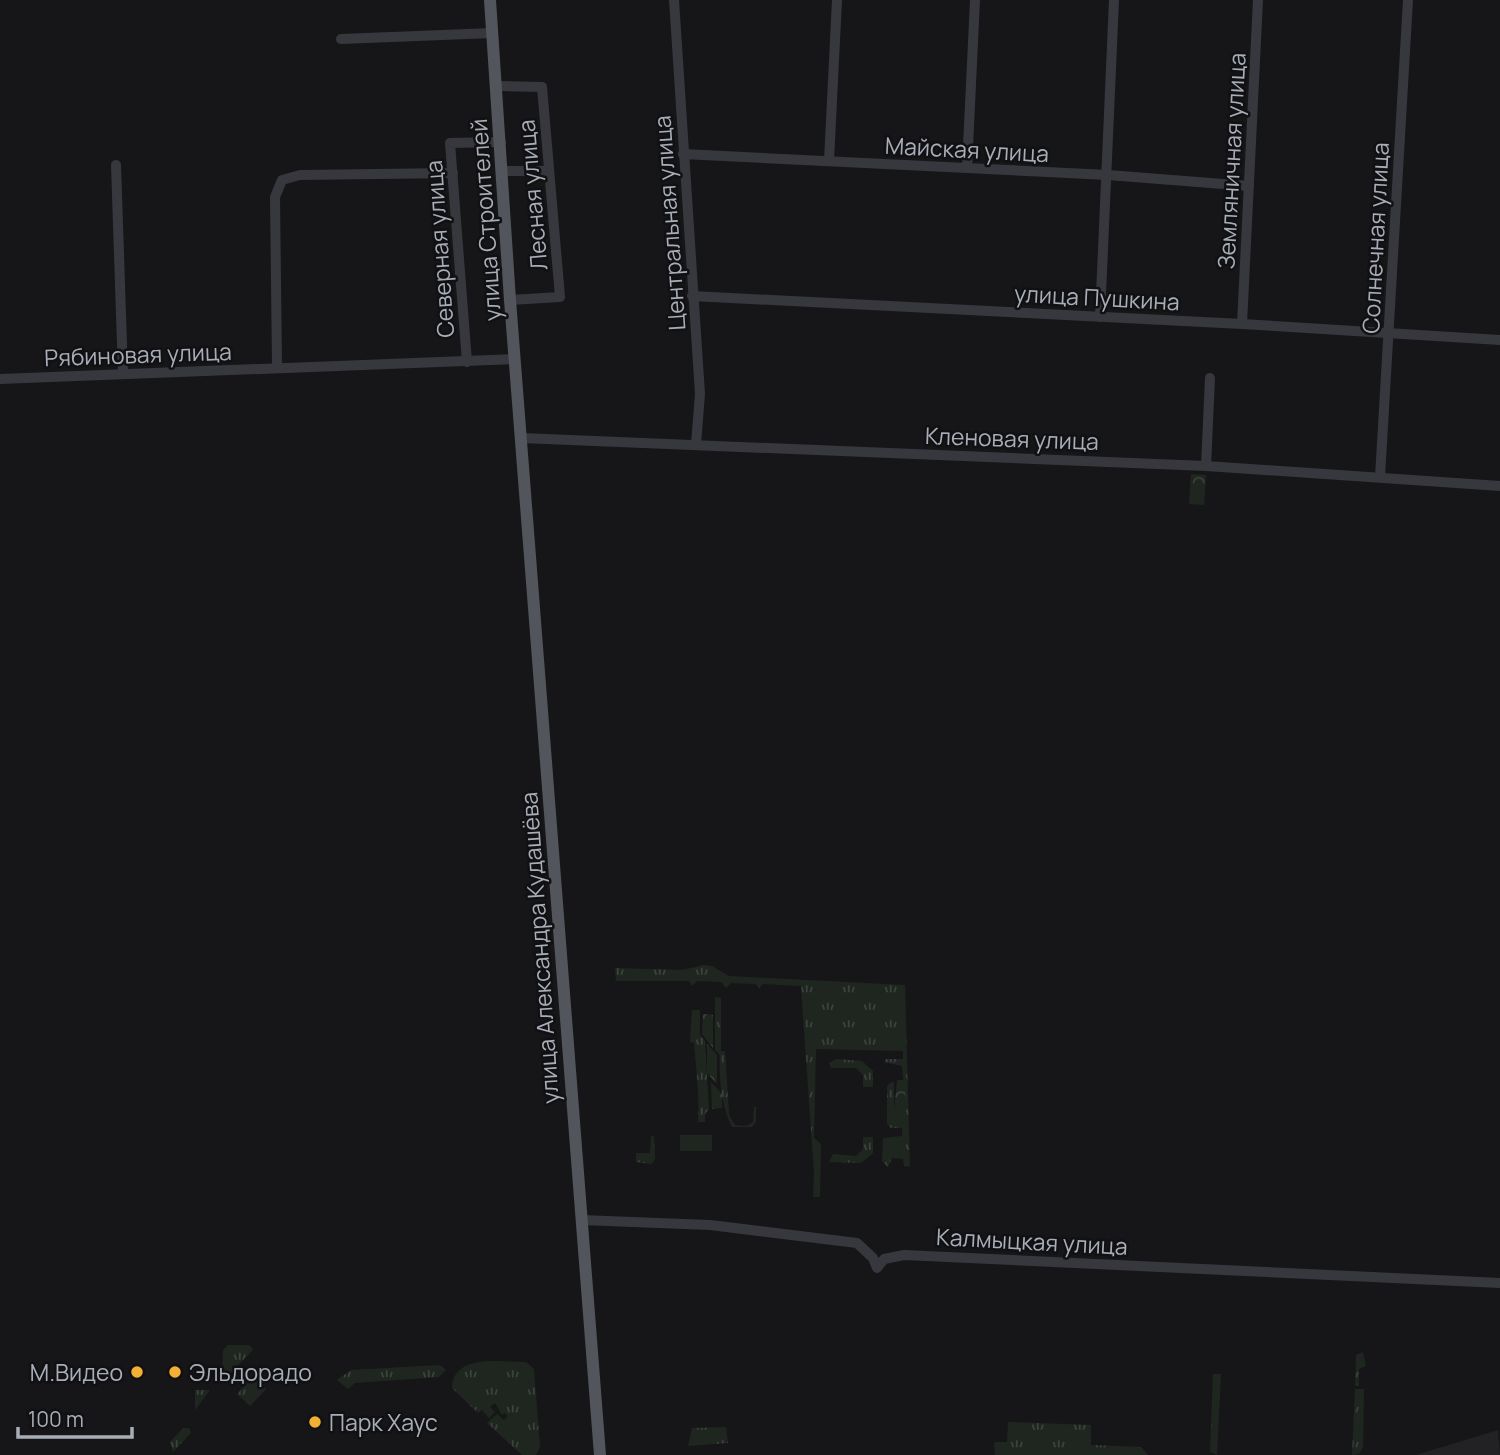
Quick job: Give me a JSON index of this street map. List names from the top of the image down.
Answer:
{
  "streets": {
    "main road": ["улица Строителей", "улица Александра Кудашёва"],
    "street": [
      "Майская улица",
      "Земляничная улица",
      "Лесная улица",
      "Центральная улица",
      "Солнечная улица",
      "Северная улица",
      "улица Пушкина",
      "Рябиновая улица",
      "Кленовая улица",
      "Калмыцкая улица"
    ]
  },
  "crossings": [
    ["Майская улица", "Земляничная улица"],
    ["Майская улица", "Центральная улица"],
    ["Земляничная улица", "улица Пушкина"],
    ["Лесная улица", "улица Строителей"],
    ["улица Строителей", "Северная улица"],
    ["улица Строителей", "Рябиновая улица"],
    ["улица Строителей", "Кленовая улица"],
    ["улица Строителей", "улица Александра Кудашёва"],
    ["Центральная улица", "улица Пушкина"],
    ["Центральная улица", "Кленовая улица"],
    ["Солнечная улица", "улица Пушкина"],
    ["Солнечная улица", "Кленовая улица"],
    ["Северная улица", "Рябиновая улица"],
    ["Кленовая улица", "улица Александра Кудашёва"],
    ["улица Александра Кудашёва", "Калмыцкая улица"]
  ],
  "places": ["М.Видео", "Эльдорадо", "Парк Хаус"],
  "scale_bar": "100 m"
}
